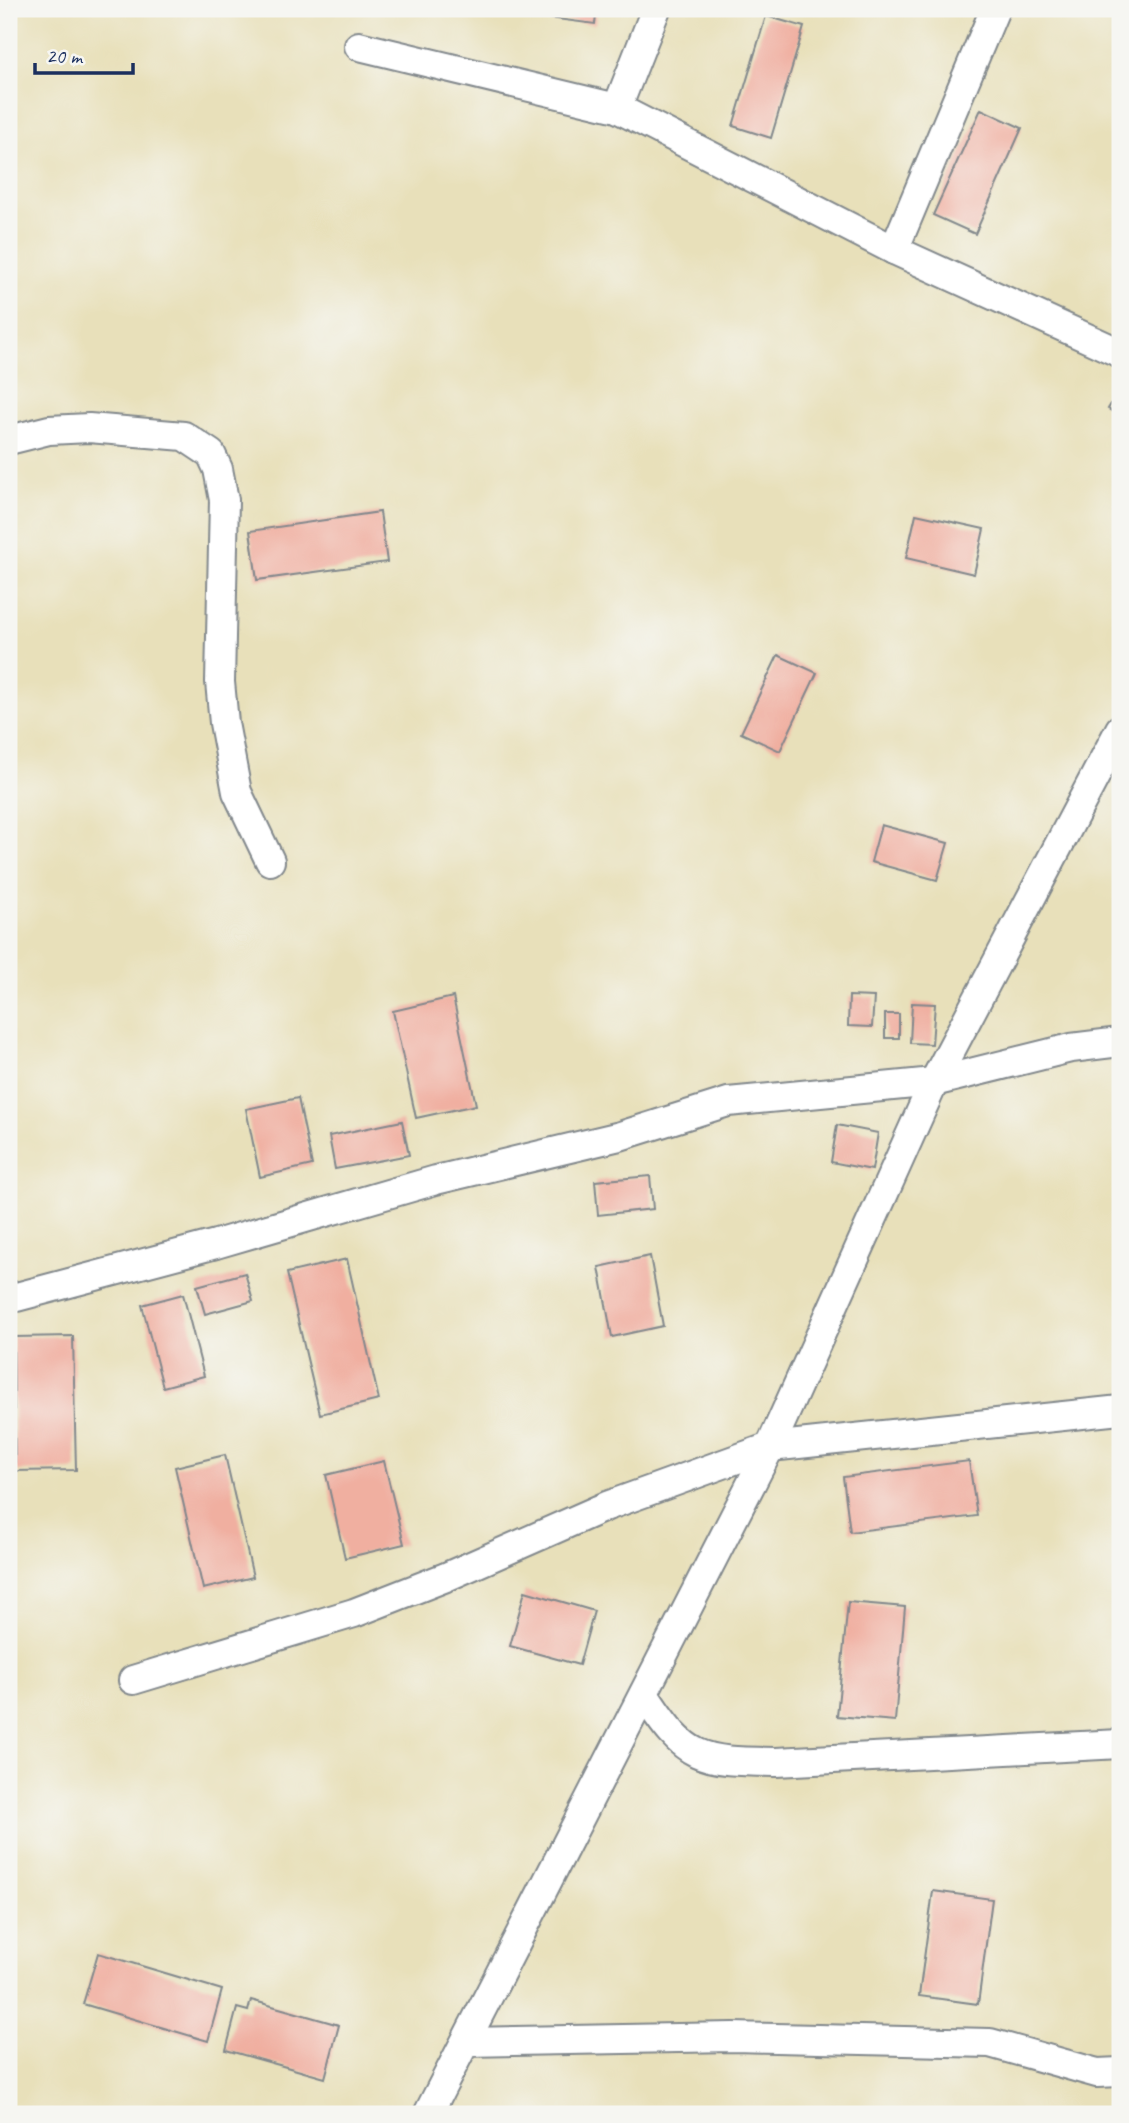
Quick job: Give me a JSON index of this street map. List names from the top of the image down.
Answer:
{
  "scale_bar": "20 m"
}
